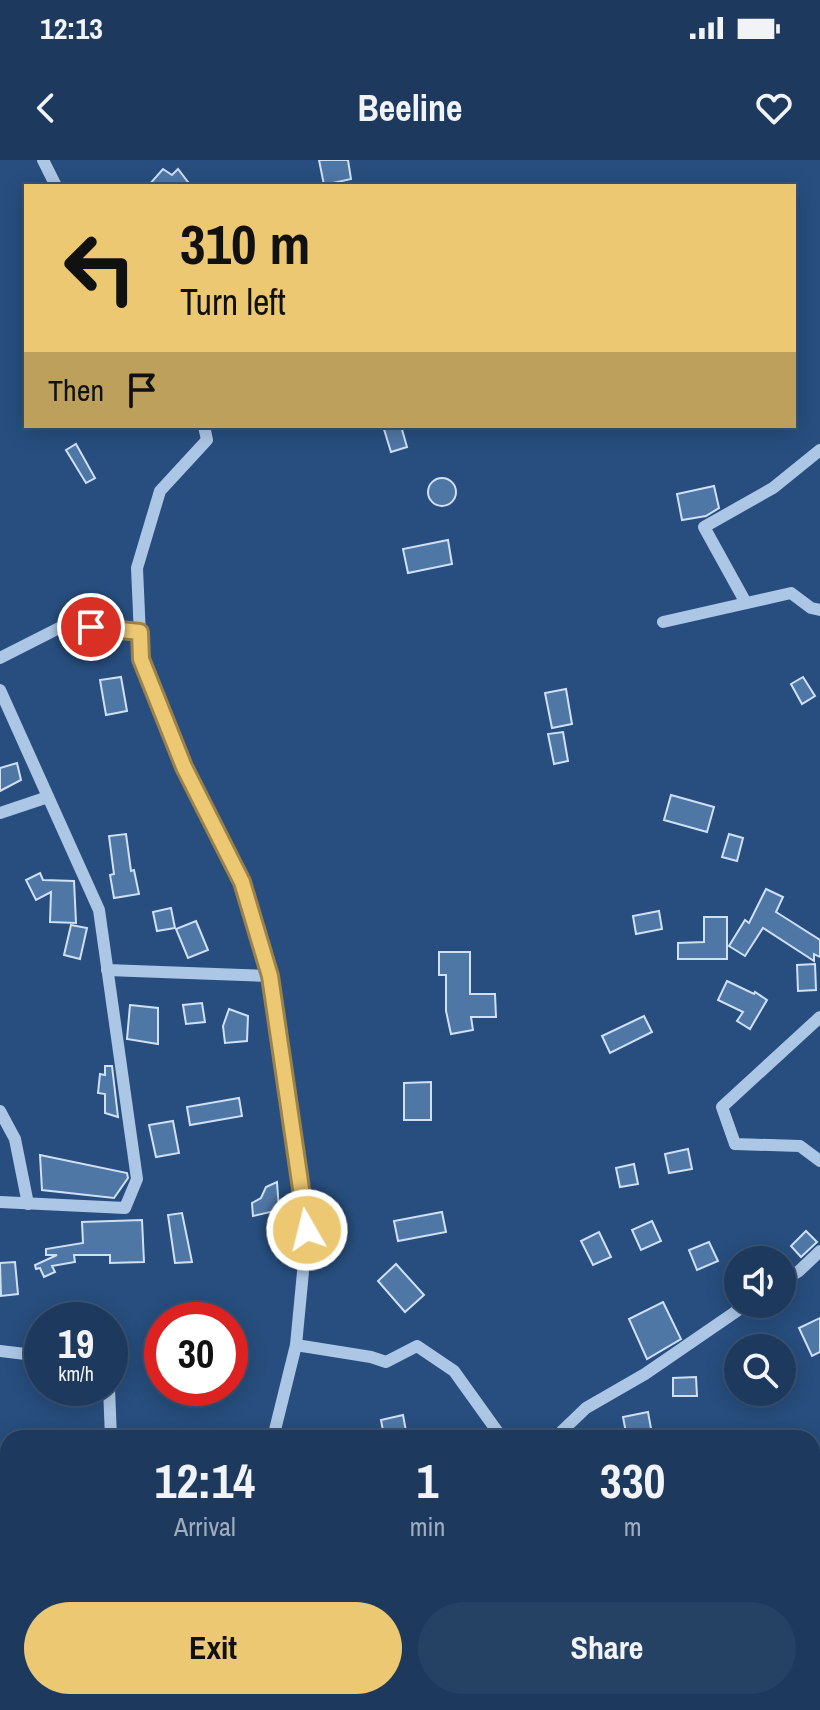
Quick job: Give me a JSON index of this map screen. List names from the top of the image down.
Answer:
{
  "page": {
    "status": "12:13",
    "header": "Beeline",
    "turn": ["310 m", "Turn left"],
    "then": "Then",
    "speed": "19 km/h",
    "limit": "30",
    "eta": [
      "12:14",
      "Arrival",
      "1",
      "min",
      "330",
      "m"
    ],
    "buttons": ["Exit", "Share"]
  }
}
